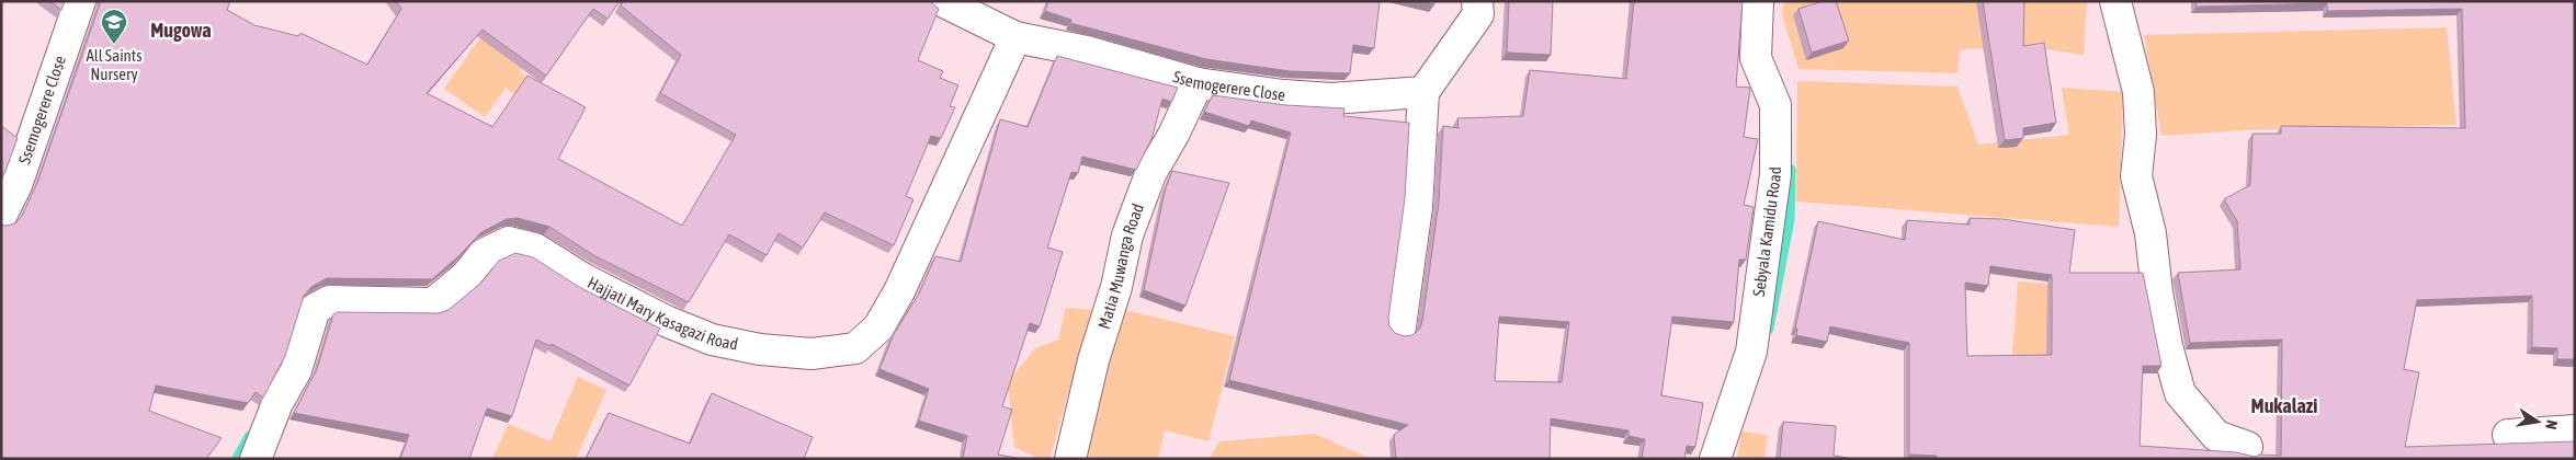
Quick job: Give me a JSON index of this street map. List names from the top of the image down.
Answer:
{
  "streets": {
    "street": [
      "Ssemogerere Close",
      "Sebyala Kamidu Road",
      "Matia Muwanga Road",
      "Hajjati Mary Kasagazi Road"
    ]
  },
  "crossings": [
    ["Ssemogerere Close", "Matia Muwanga Road"],
    ["Ssemogerere Close", "Hajjati Mary Kasagazi Road"]
  ],
  "districts": ["Mugowa", "Mukalazi"],
  "places": {
    "school or university": ["All Saints Nursery"]
  },
  "north": "right"
}
